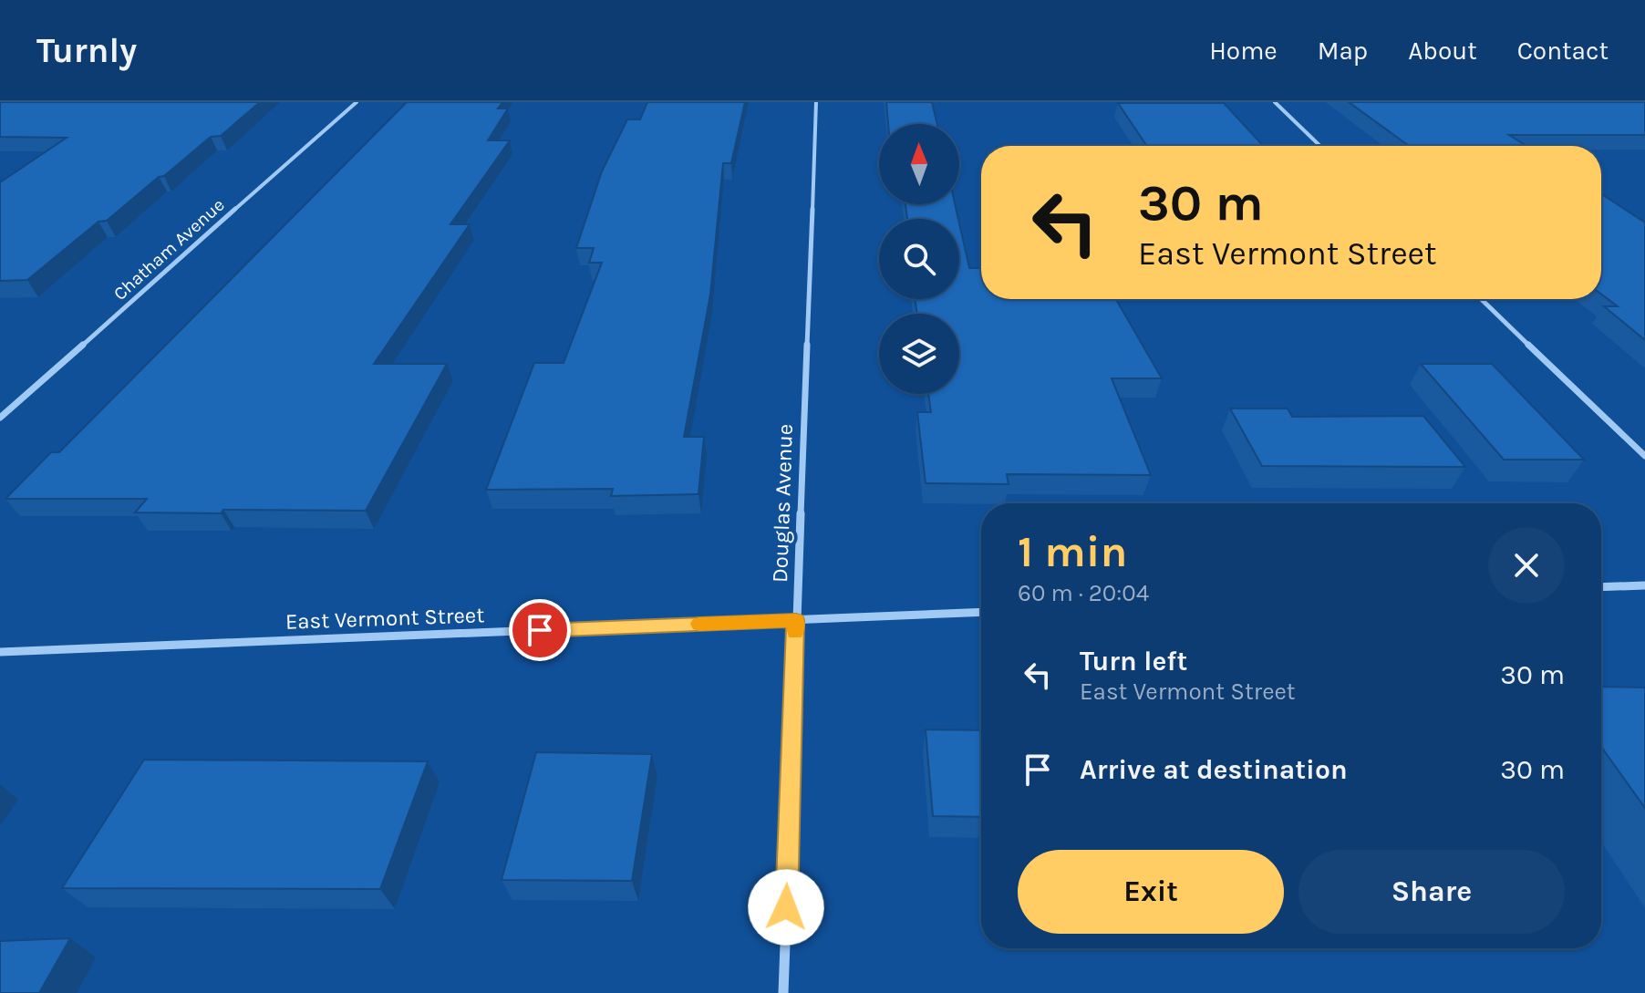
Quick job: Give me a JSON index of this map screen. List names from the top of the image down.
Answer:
{
  "streets": {
    "street": ["Chatham Avenue", "Douglas Avenue", "East Vermont Street"]
  },
  "crossings": [
    ["Douglas Avenue", "East Vermont Street"]
  ],
  "north": "top",
  "page": {
    "header": "Turnly",
    "nav": [
      "Home",
      "Map",
      "About",
      "Contact"
    ],
    "turn": ["30 m", "East Vermont Street"],
    "heading": ["1 min", "60 m · 20:04"],
    "list": [
      {
        "name": "Turn left",
        "note": "East Vermont Street",
        "value": "30 m"
      },
      {
        "name": "Arrive at destination",
        "value": "30 m"
      }
    ],
    "buttons": ["Exit", "Share"]
  }
}
